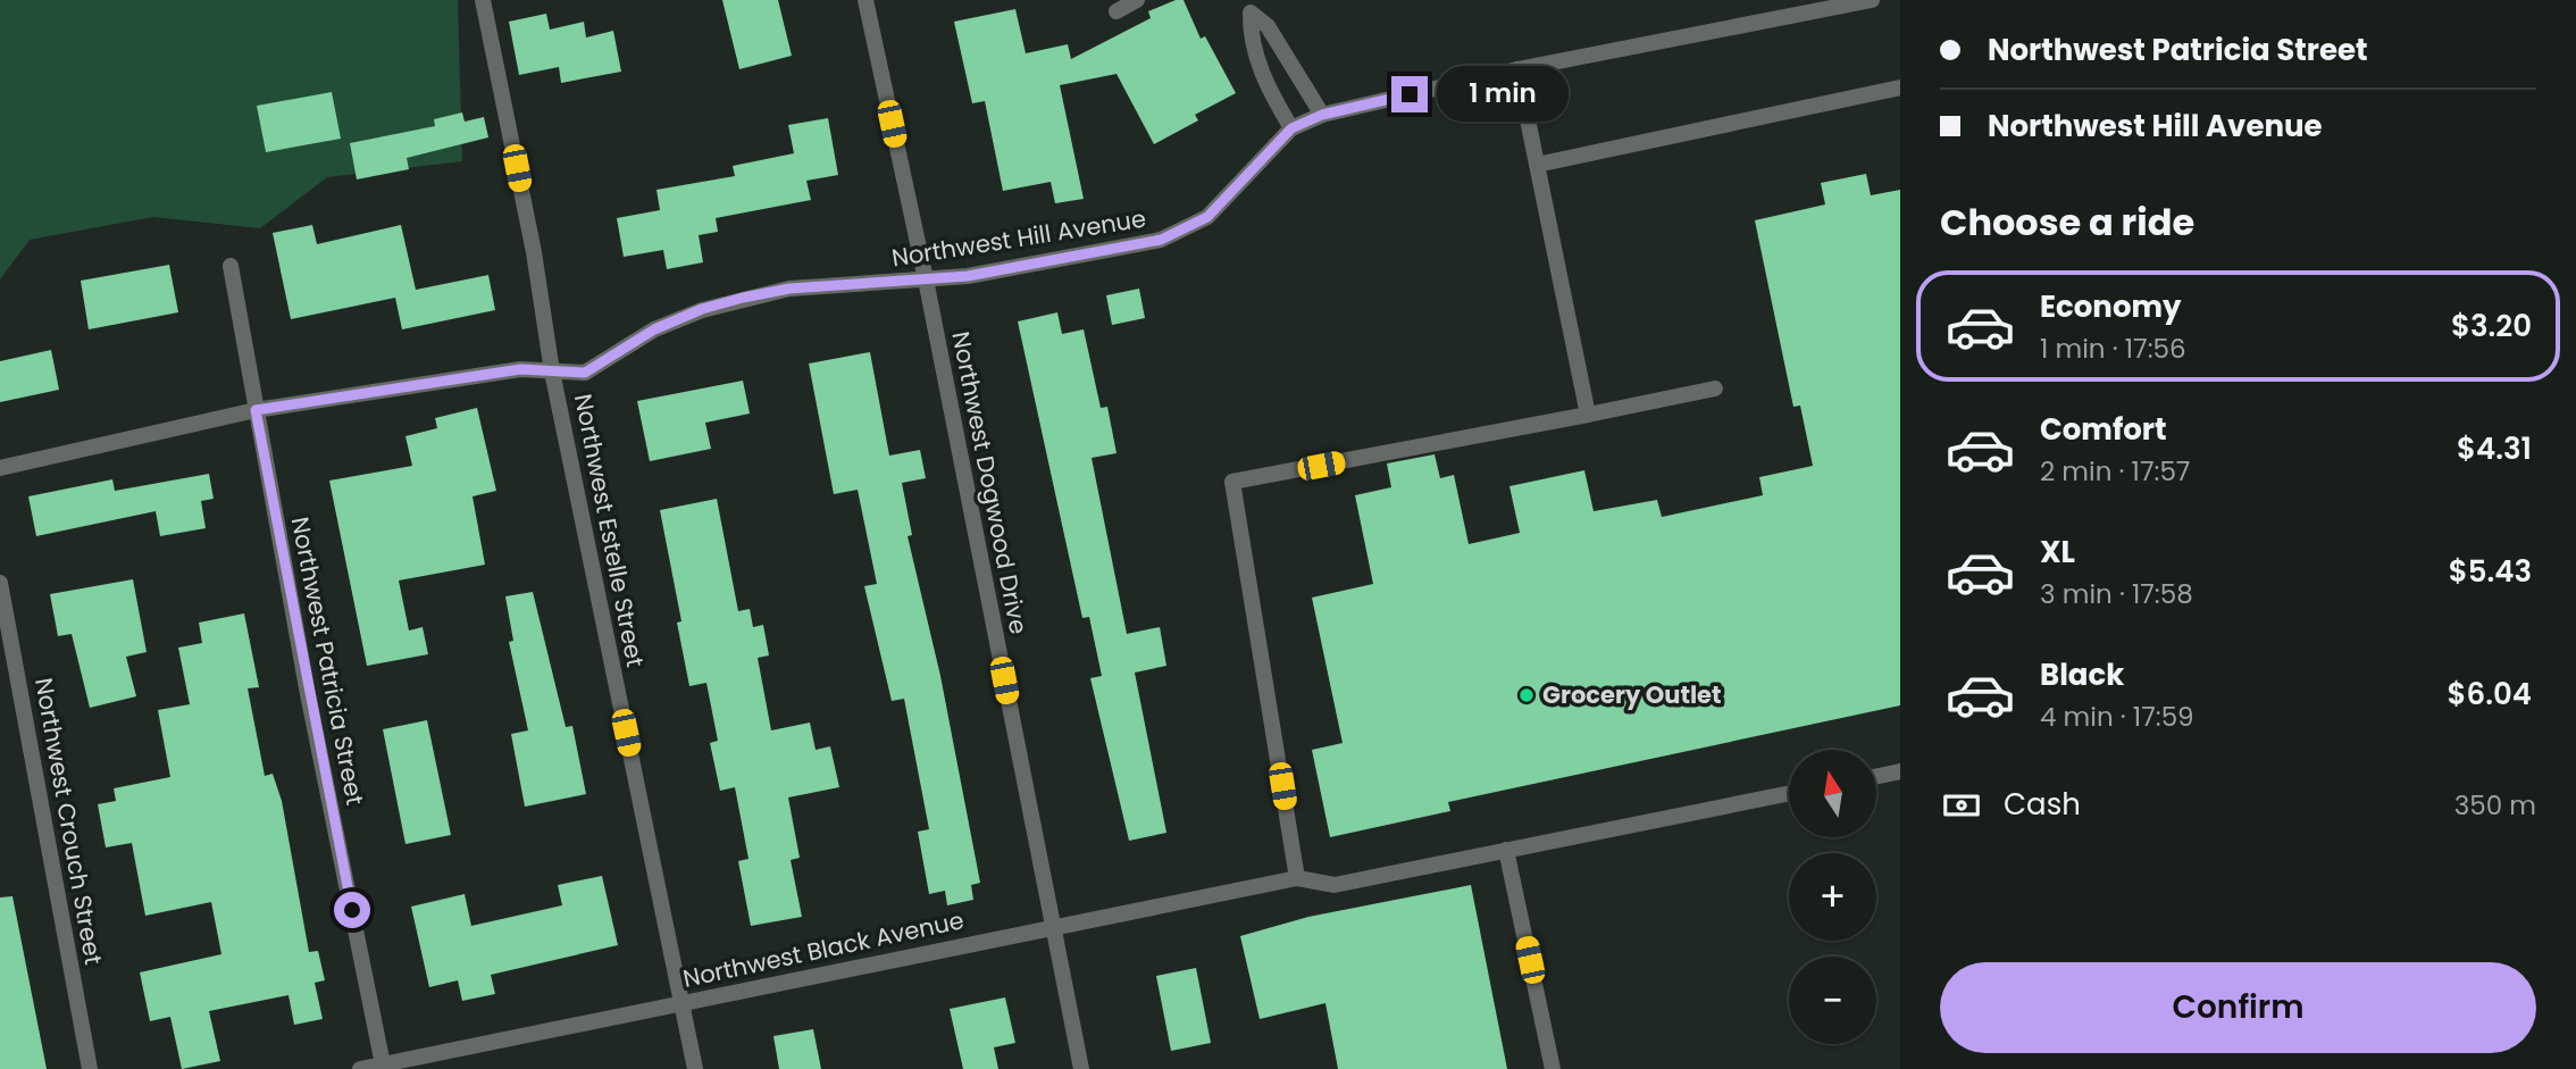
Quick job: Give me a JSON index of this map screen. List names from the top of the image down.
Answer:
{
  "streets": {
    "street": [
      "Northwest Hill Avenue",
      "Northwest Dogwood Drive",
      "Northwest Estelle Street",
      "Northwest Patricia Street",
      "Northwest Crouch Street",
      "Northwest Black Avenue"
    ]
  },
  "crossings": [
    ["Northwest Hill Avenue", "Northwest Dogwood Drive"],
    ["Northwest Hill Avenue", "Northwest Estelle Street"],
    ["Northwest Hill Avenue", "Northwest Patricia Street"],
    ["Northwest Dogwood Drive", "Northwest Black Avenue"],
    ["Northwest Estelle Street", "Northwest Black Avenue"],
    ["Northwest Patricia Street", "Northwest Black Avenue"]
  ],
  "places": ["Grocery Outlet"],
  "north": "top",
  "page": {
    "banner": ["Northwest Patricia Street", "Northwest Hill Avenue"],
    "bubble": "1 min",
    "heading": "Choose a ride",
    "list": [
      {
        "name": "Economy",
        "note": "1 min · 17:56",
        "value": "$3.20"
      },
      {
        "name": "Comfort",
        "note": "2 min · 17:57",
        "value": "$4.31"
      },
      {
        "name": "XL",
        "note": "3 min · 17:58",
        "value": "$5.43"
      },
      {
        "name": "Black",
        "note": "4 min · 17:59",
        "value": "$6.04"
      }
    ],
    "map_buttons": ["+", "−"],
    "pay": ["Cash", "350 m"],
    "buttons": "Confirm"
  }
}
